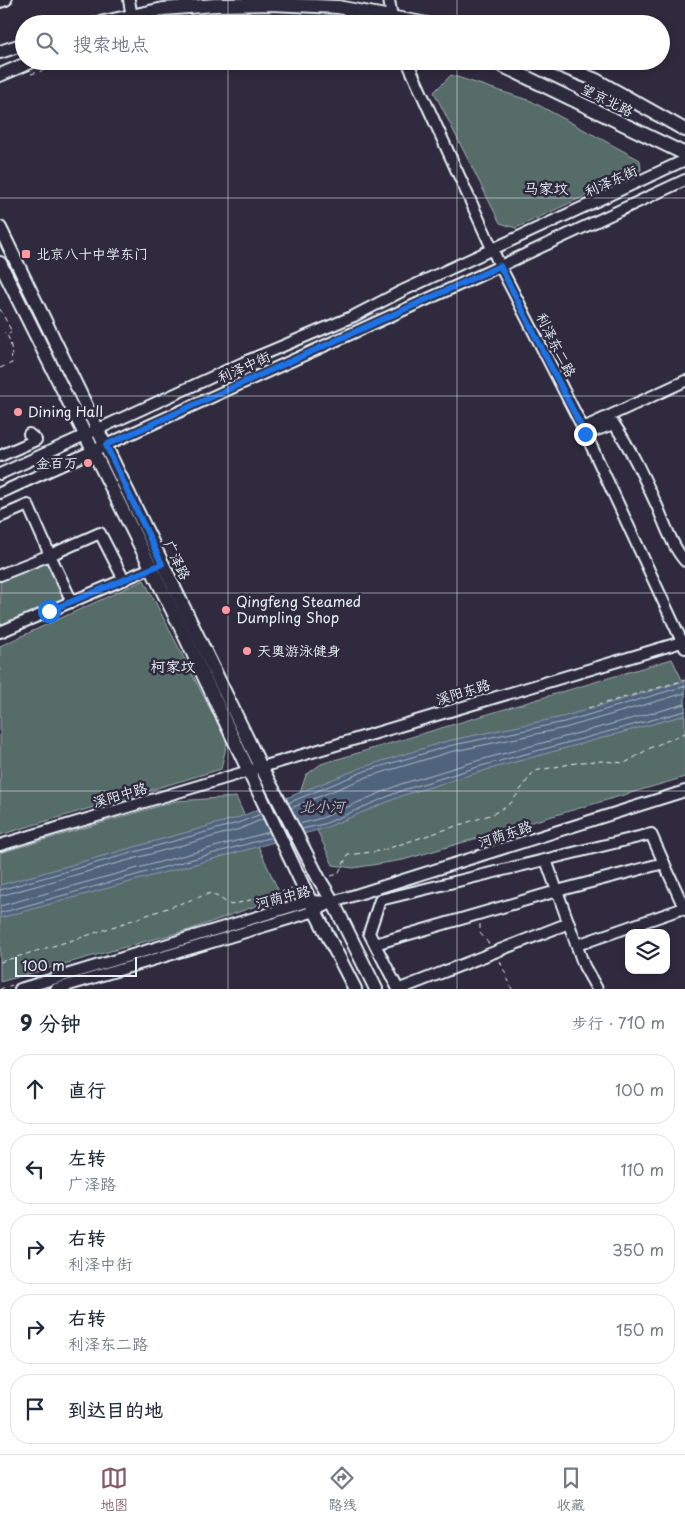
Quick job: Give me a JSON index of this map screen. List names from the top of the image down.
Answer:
{
  "streets": {
    "main road": ["望京北路", "广泽路"],
    "street": [
      "利泽东街",
      "利泽东二路",
      "利泽中街",
      "溪阳东路",
      "溪阳中路",
      "河荫东路",
      "河荫中路"
    ]
  },
  "crossings": [
    ["利泽东街", "利泽东二路"],
    ["利泽东街", "利泽中街"],
    ["利泽东二路", "利泽中街"],
    ["利泽东二路", "溪阳东路"],
    ["利泽中街", "广泽路"],
    ["广泽路", "溪阳东路"],
    ["广泽路", "溪阳中路"],
    ["广泽路", "河荫东路"],
    ["广泽路", "河荫中路"],
    ["溪阳东路", "溪阳中路"],
    ["河荫东路", "河荫中路"]
  ],
  "districts": ["马家坟", "柯家坟"],
  "water": ["北小河"],
  "places": {
    "transit": ["北京八十中学东门"],
    "other": [
      "Dining Hall",
      "金百万",
      "Qingfeng Steamed Dumpling Shop",
      "天奥游泳健身"
    ]
  },
  "scale_bar": "100 m",
  "page": {
    "search": "搜索地点",
    "scale": "100 m",
    "heading": ["9 分钟", "步行 · 710 m"],
    "list": [
      ["直行", "100 m"],
      ["左转", "广泽路", "110 m"],
      ["右转", "利泽中街", "350 m"],
      ["右转", "利泽东二路", "150 m"],
      "到达目的地"
    ],
    "nav": ["地图", "路线", "收藏"]
  }
}
